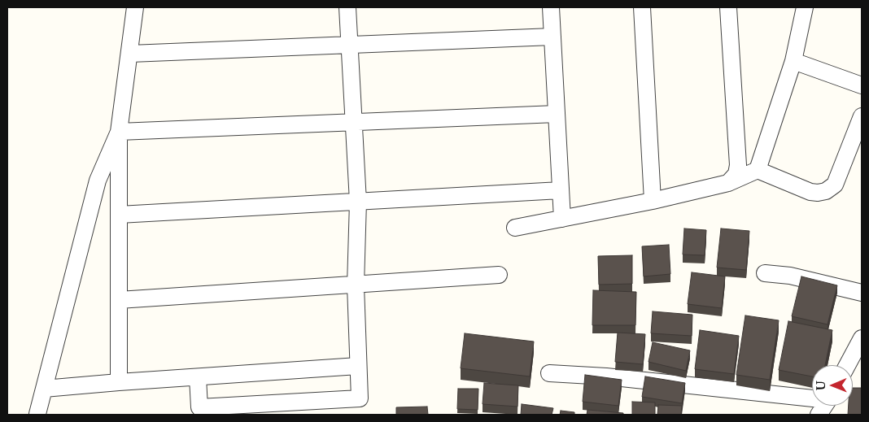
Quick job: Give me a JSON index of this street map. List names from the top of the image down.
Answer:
{
  "north": "left"
}
